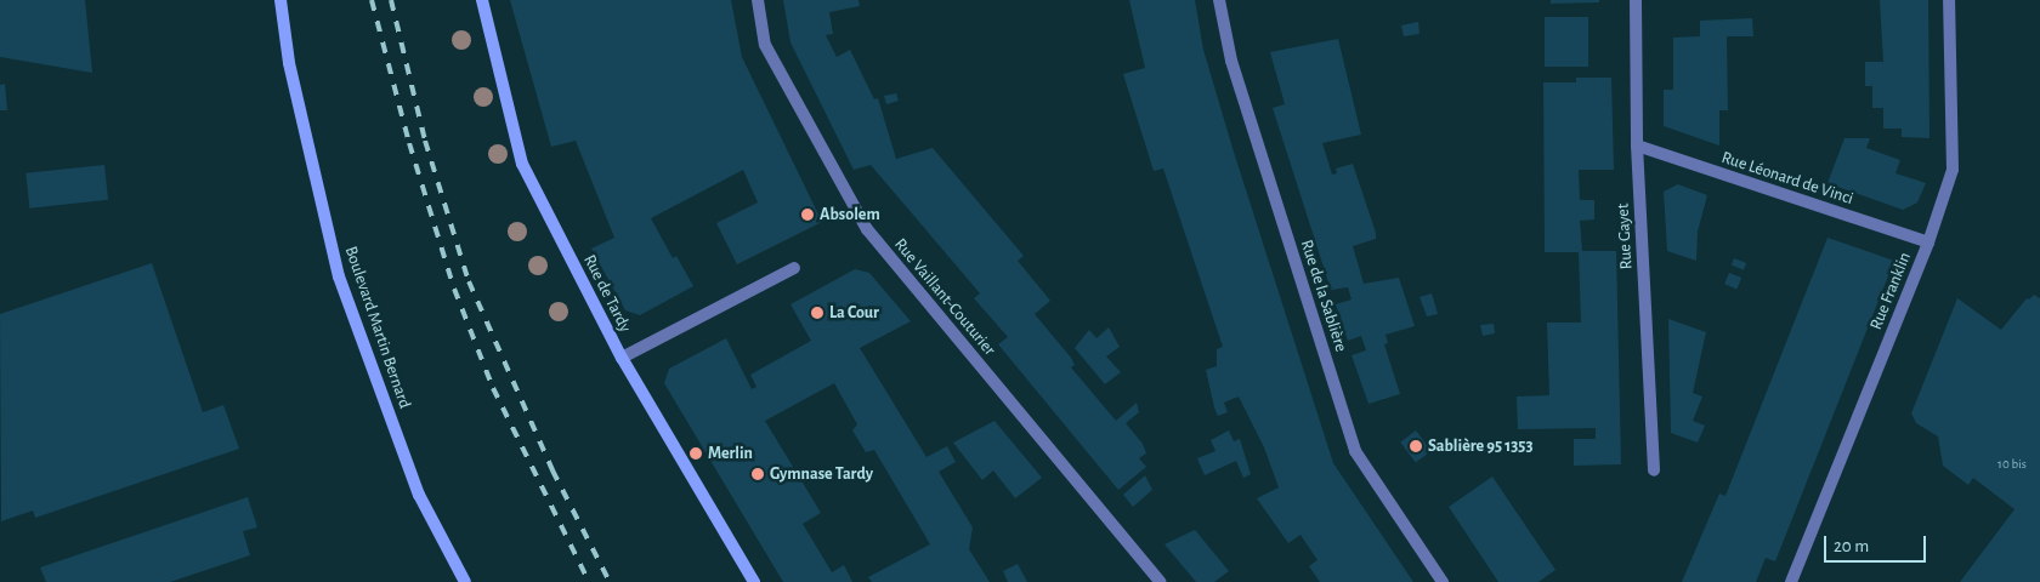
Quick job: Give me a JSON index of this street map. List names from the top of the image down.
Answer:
{
  "streets": {
    "main road": ["Rue de Tardy", "Boulevard Martin Bernard"],
    "street": [
      "Rue Léonard de Vinci",
      "Rue Gayet",
      "Rue Franklin",
      "Rue de la Sablière",
      "Rue Vaillant-Couturier"
    ]
  },
  "crossings": [
    ["Rue Léonard de Vinci", "Rue Gayet"],
    ["Rue Léonard de Vinci", "Rue Franklin"]
  ],
  "places": [
    "Absolem",
    "La Cour",
    "Sablière 95 1353",
    "Merlin",
    "Gymnase Tardy"
  ],
  "house_numbers": ["10 bis"],
  "scale_bar": "20 m"
}
